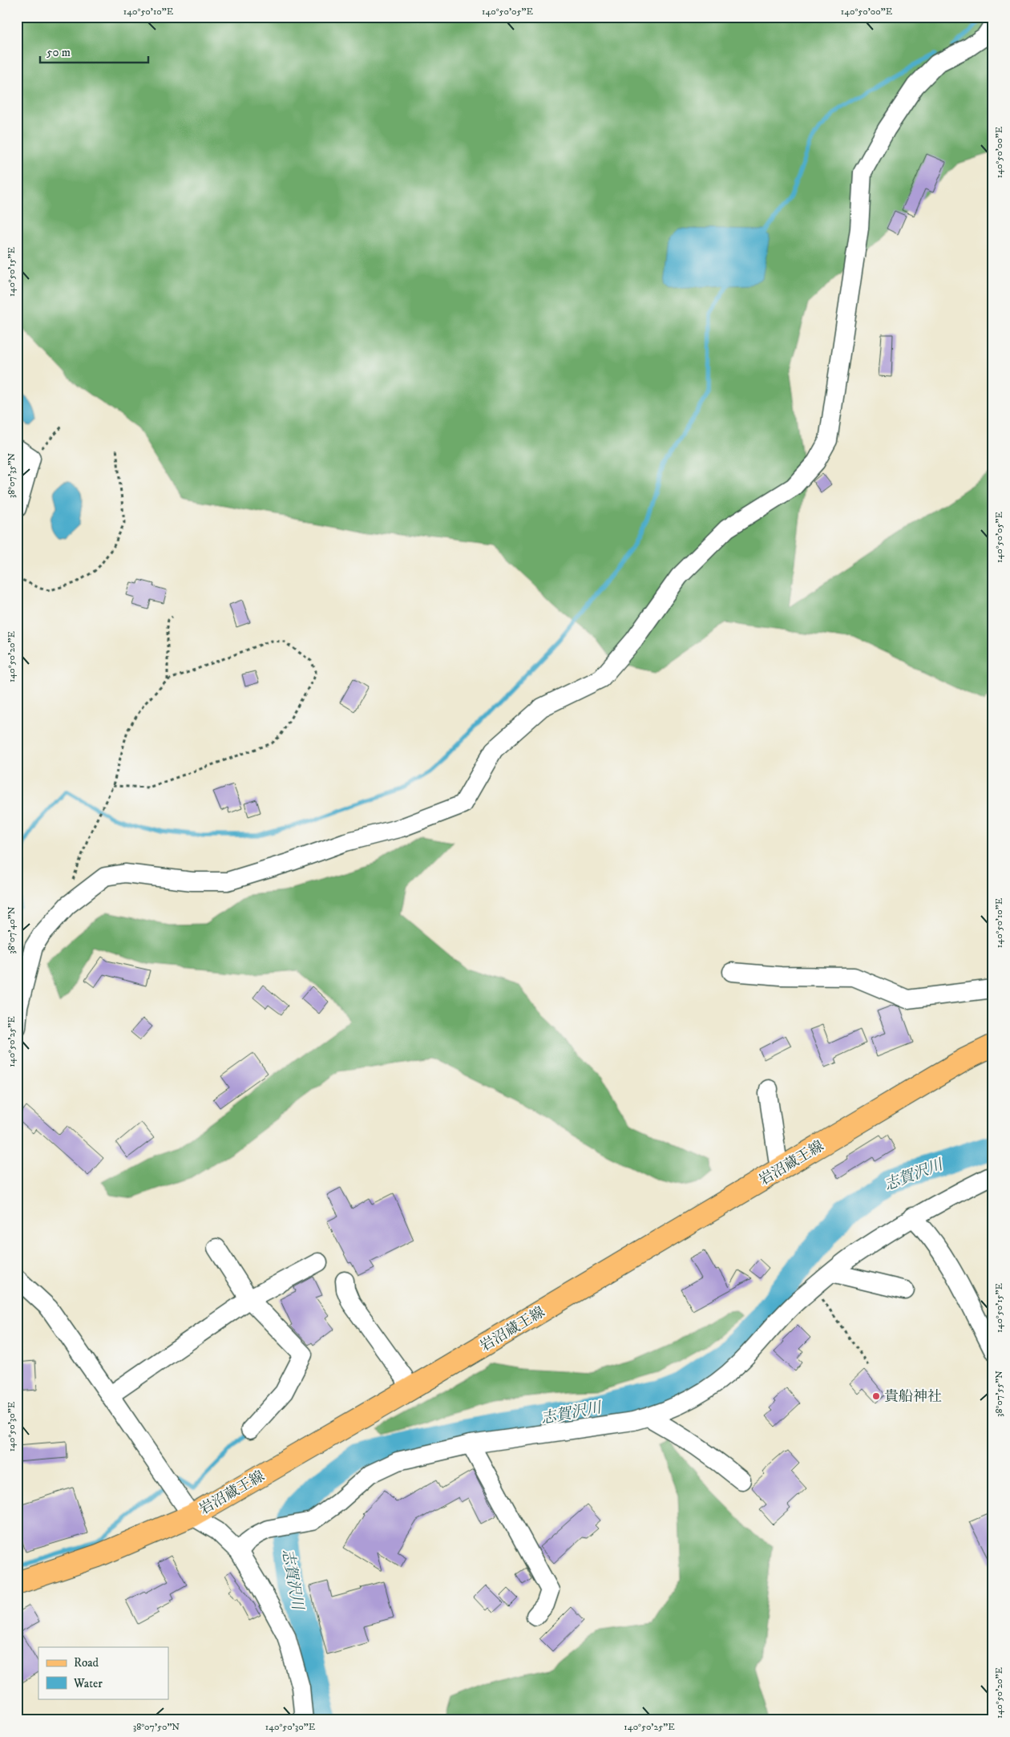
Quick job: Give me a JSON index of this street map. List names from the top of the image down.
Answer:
{
  "streets": {
    "main road": ["岩沼蔵王線"]
  },
  "water": ["志賀沢川"],
  "places": ["貴船神社"],
  "legend": ["Road", "Water"],
  "scale_bar": "50 m",
  "coordinates": [
    "140°50'10\"E",
    "140°50'05\"E",
    "140°50'00\"E",
    "140°50'15\"E",
    "38°07'35\"N",
    "140°50'20\"E",
    "38°07'40\"N",
    "140°50'25\"E",
    "38°07'55\"N",
    "140°50'30\"E",
    "38°07'50\"N"
  ]
}
